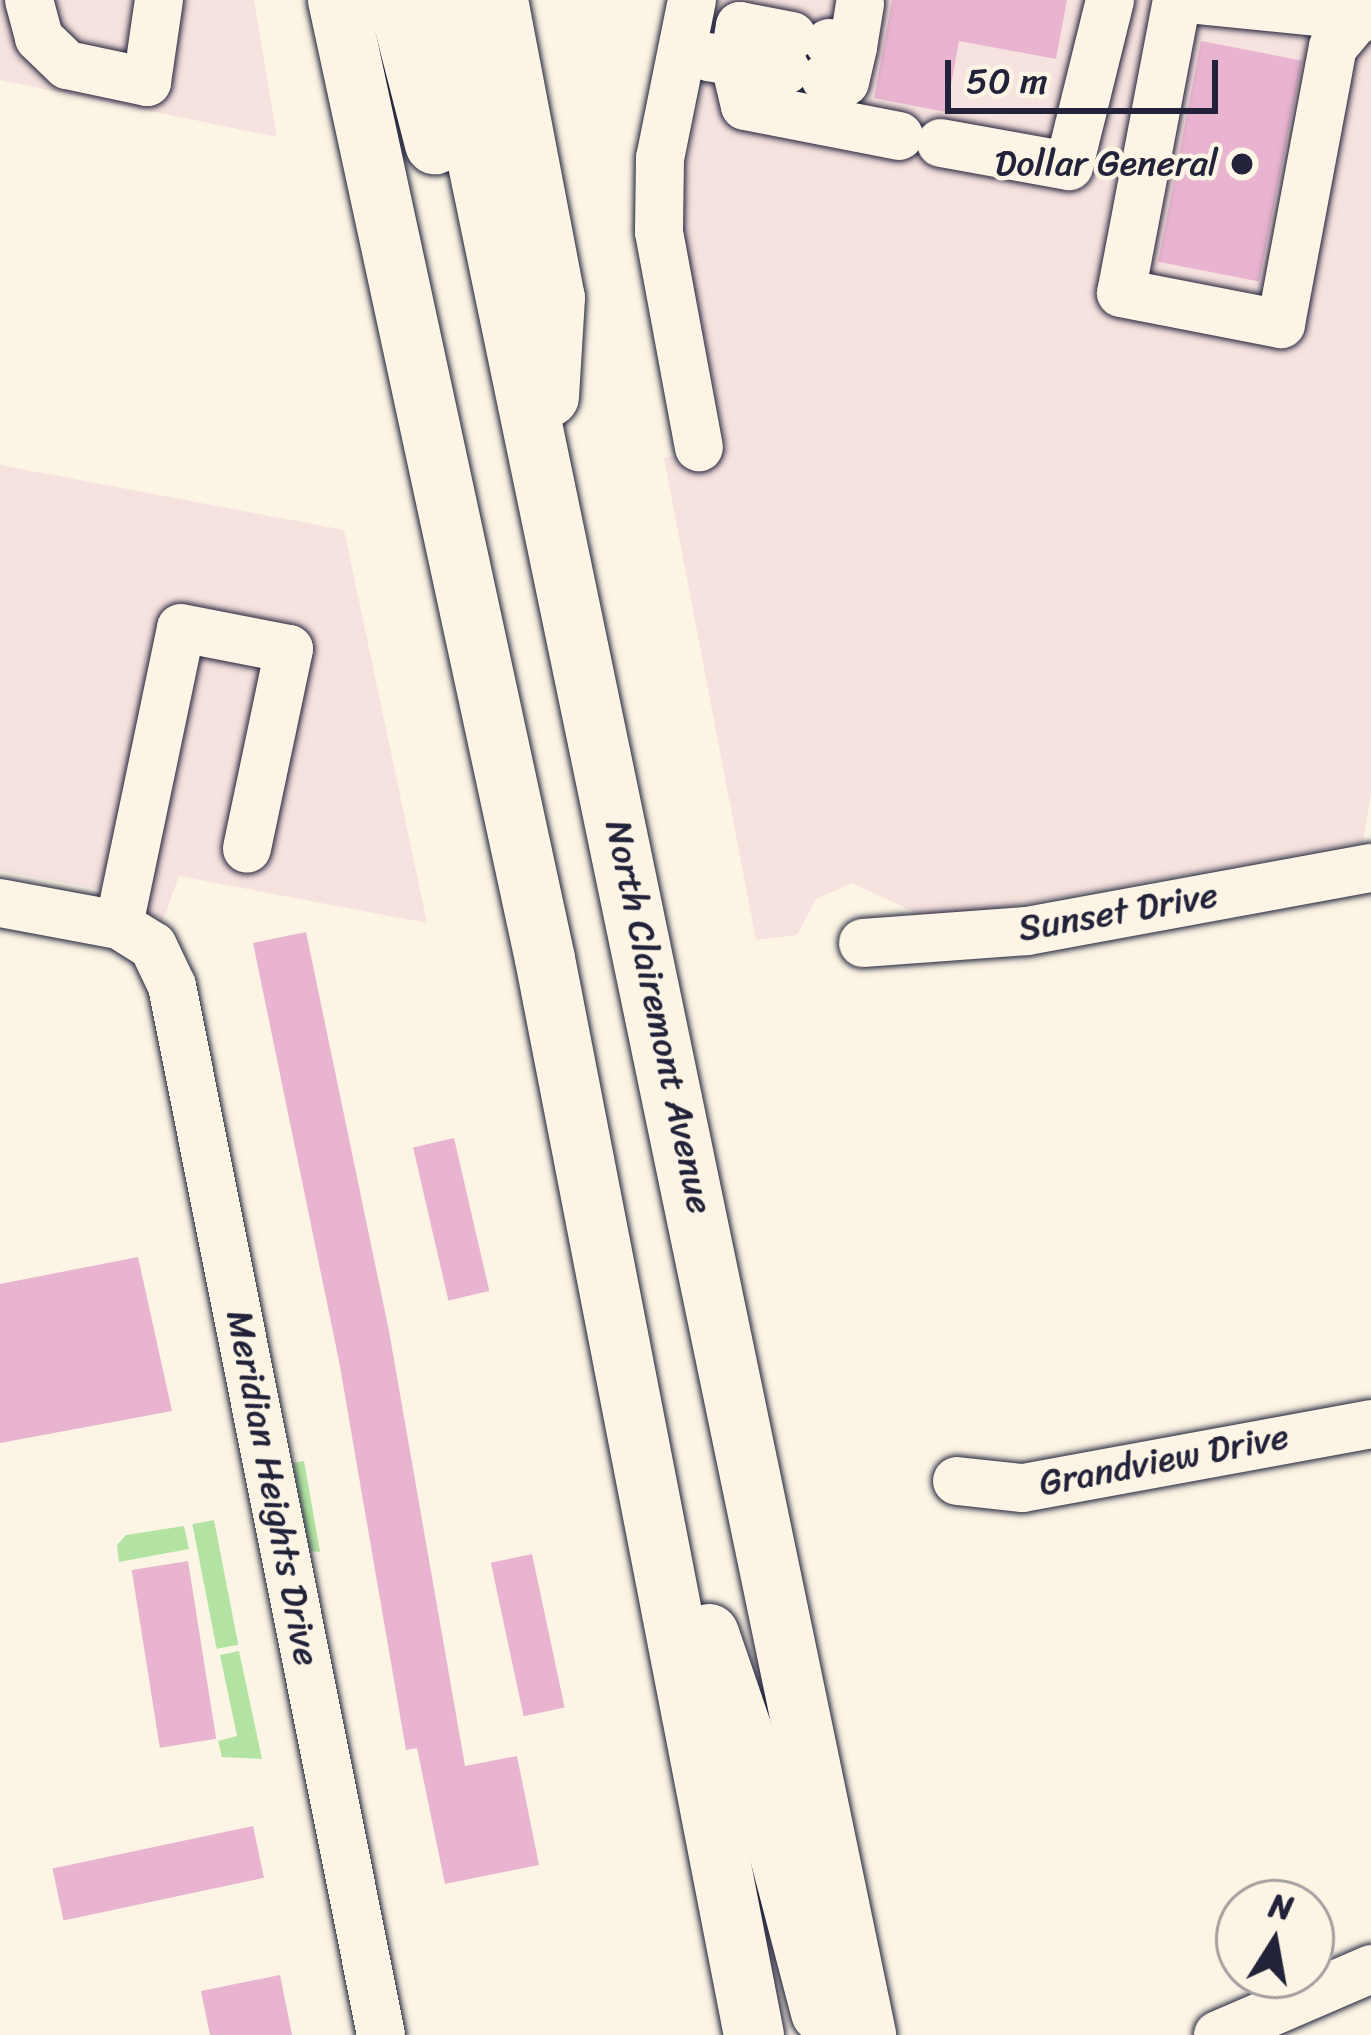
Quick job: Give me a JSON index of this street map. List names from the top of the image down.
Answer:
{
  "streets": {
    "main road": ["North Clairemont Avenue"],
    "street": ["Sunset Drive", "Grandview Drive", "Meridian Heights Drive"]
  },
  "places": ["Dollar General"],
  "scale_bar": "50 m",
  "north": "top"
}
